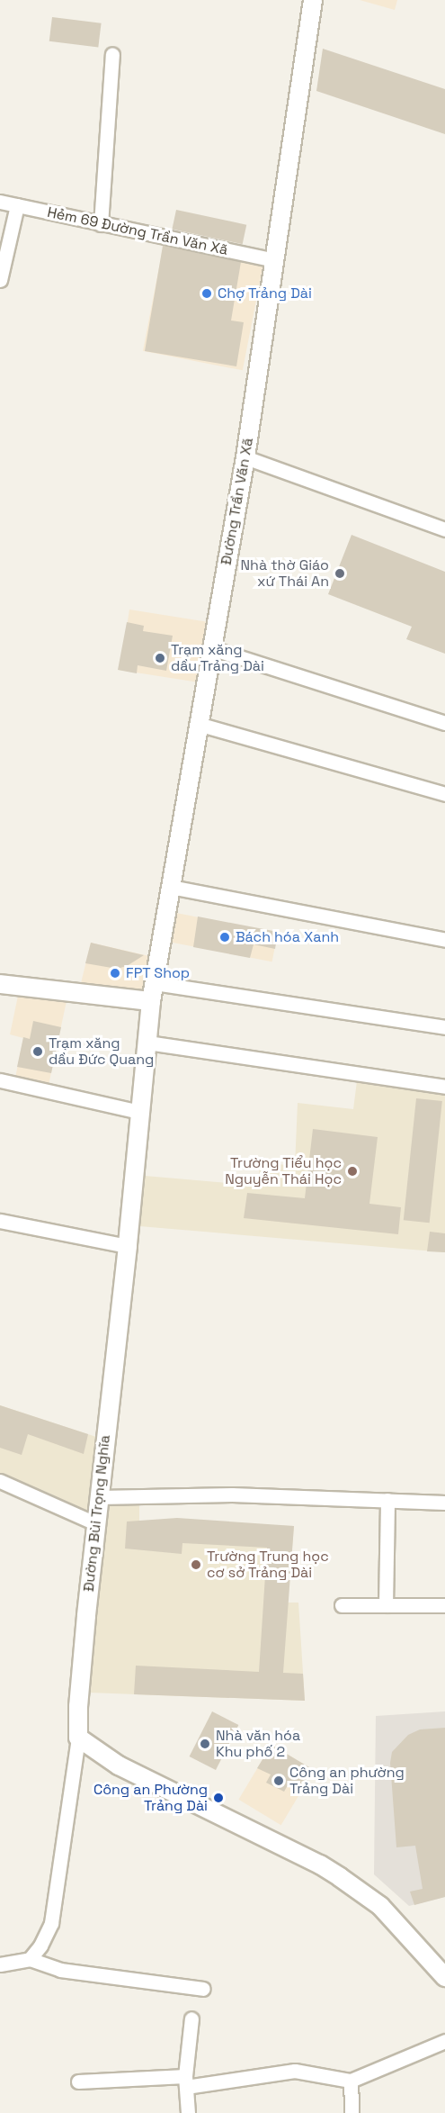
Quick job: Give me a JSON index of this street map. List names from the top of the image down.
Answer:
{
  "streets": {
    "street": ["Hẻm 69 Đường Trần Văn Xã", "Đường Trần Văn Xã", "Đường Bùi Trọng Nghĩa"]
  },
  "crossings": [
    ["Hẻm 69 Đường Trần Văn Xã", "Đường Trần Văn Xã"],
    ["Đường Trần Văn Xã", "Đường Bùi Trọng Nghĩa"]
  ],
  "places": [
    "Chợ Trảng Dài",
    "Nhà thờ Giáo xứ Thái An",
    "Trạm xăng dầu Trảng Dài",
    "Bách hóa Xanh",
    "FPT Shop",
    "Trạm xăng dầu Đức Quang",
    "Trường Tiểu học Nguyễn Thái Học",
    "Trường Trung học cơ sở Trảng Dài",
    "Nhà văn hóa Khu phố 2",
    "Công an phường Trảng Dài",
    "Công an Phường Trảng Dài"
  ]
}
